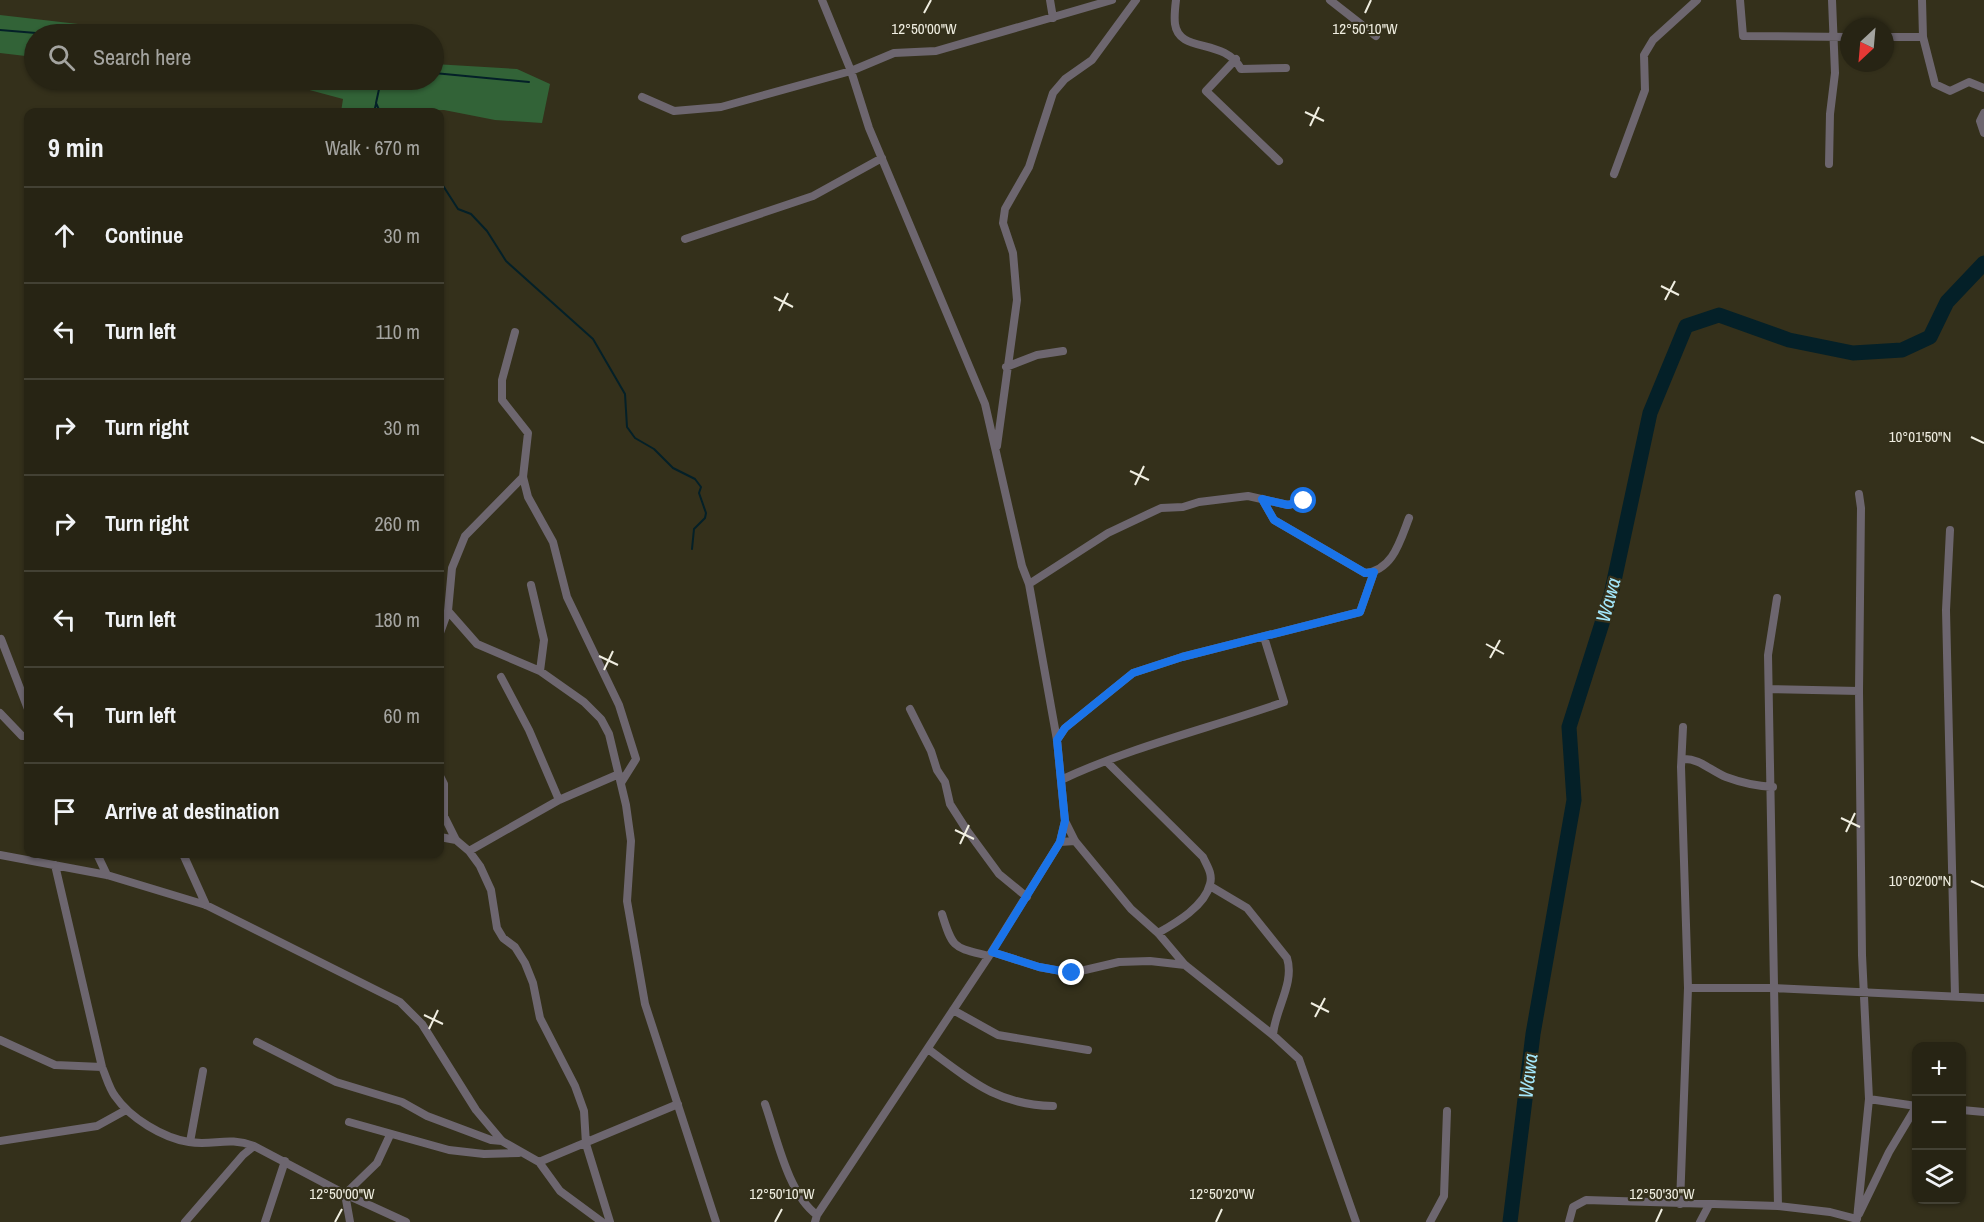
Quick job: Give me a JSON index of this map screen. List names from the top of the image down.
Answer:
{
  "water": ["Wawa"],
  "north": "bottom left",
  "page": {
    "search": "Search here",
    "heading": ["9 min", "Walk · 670 m"],
    "list": [
      ["Continue", "30 m"],
      ["Turn left", "110 m"],
      ["Turn right", "30 m"],
      ["Turn right", "260 m"],
      ["Turn left", "180 m"],
      ["Turn left", "60 m"],
      "Arrive at destination"
    ],
    "map_buttons": ["+", "−"]
  },
  "coordinates": [
    "12°50'00\"W",
    "12°50'10\"W",
    "10°01'50\"N",
    "10°02'00\"N",
    "12°50'20\"W",
    "12°50'30\"W"
  ]
}
